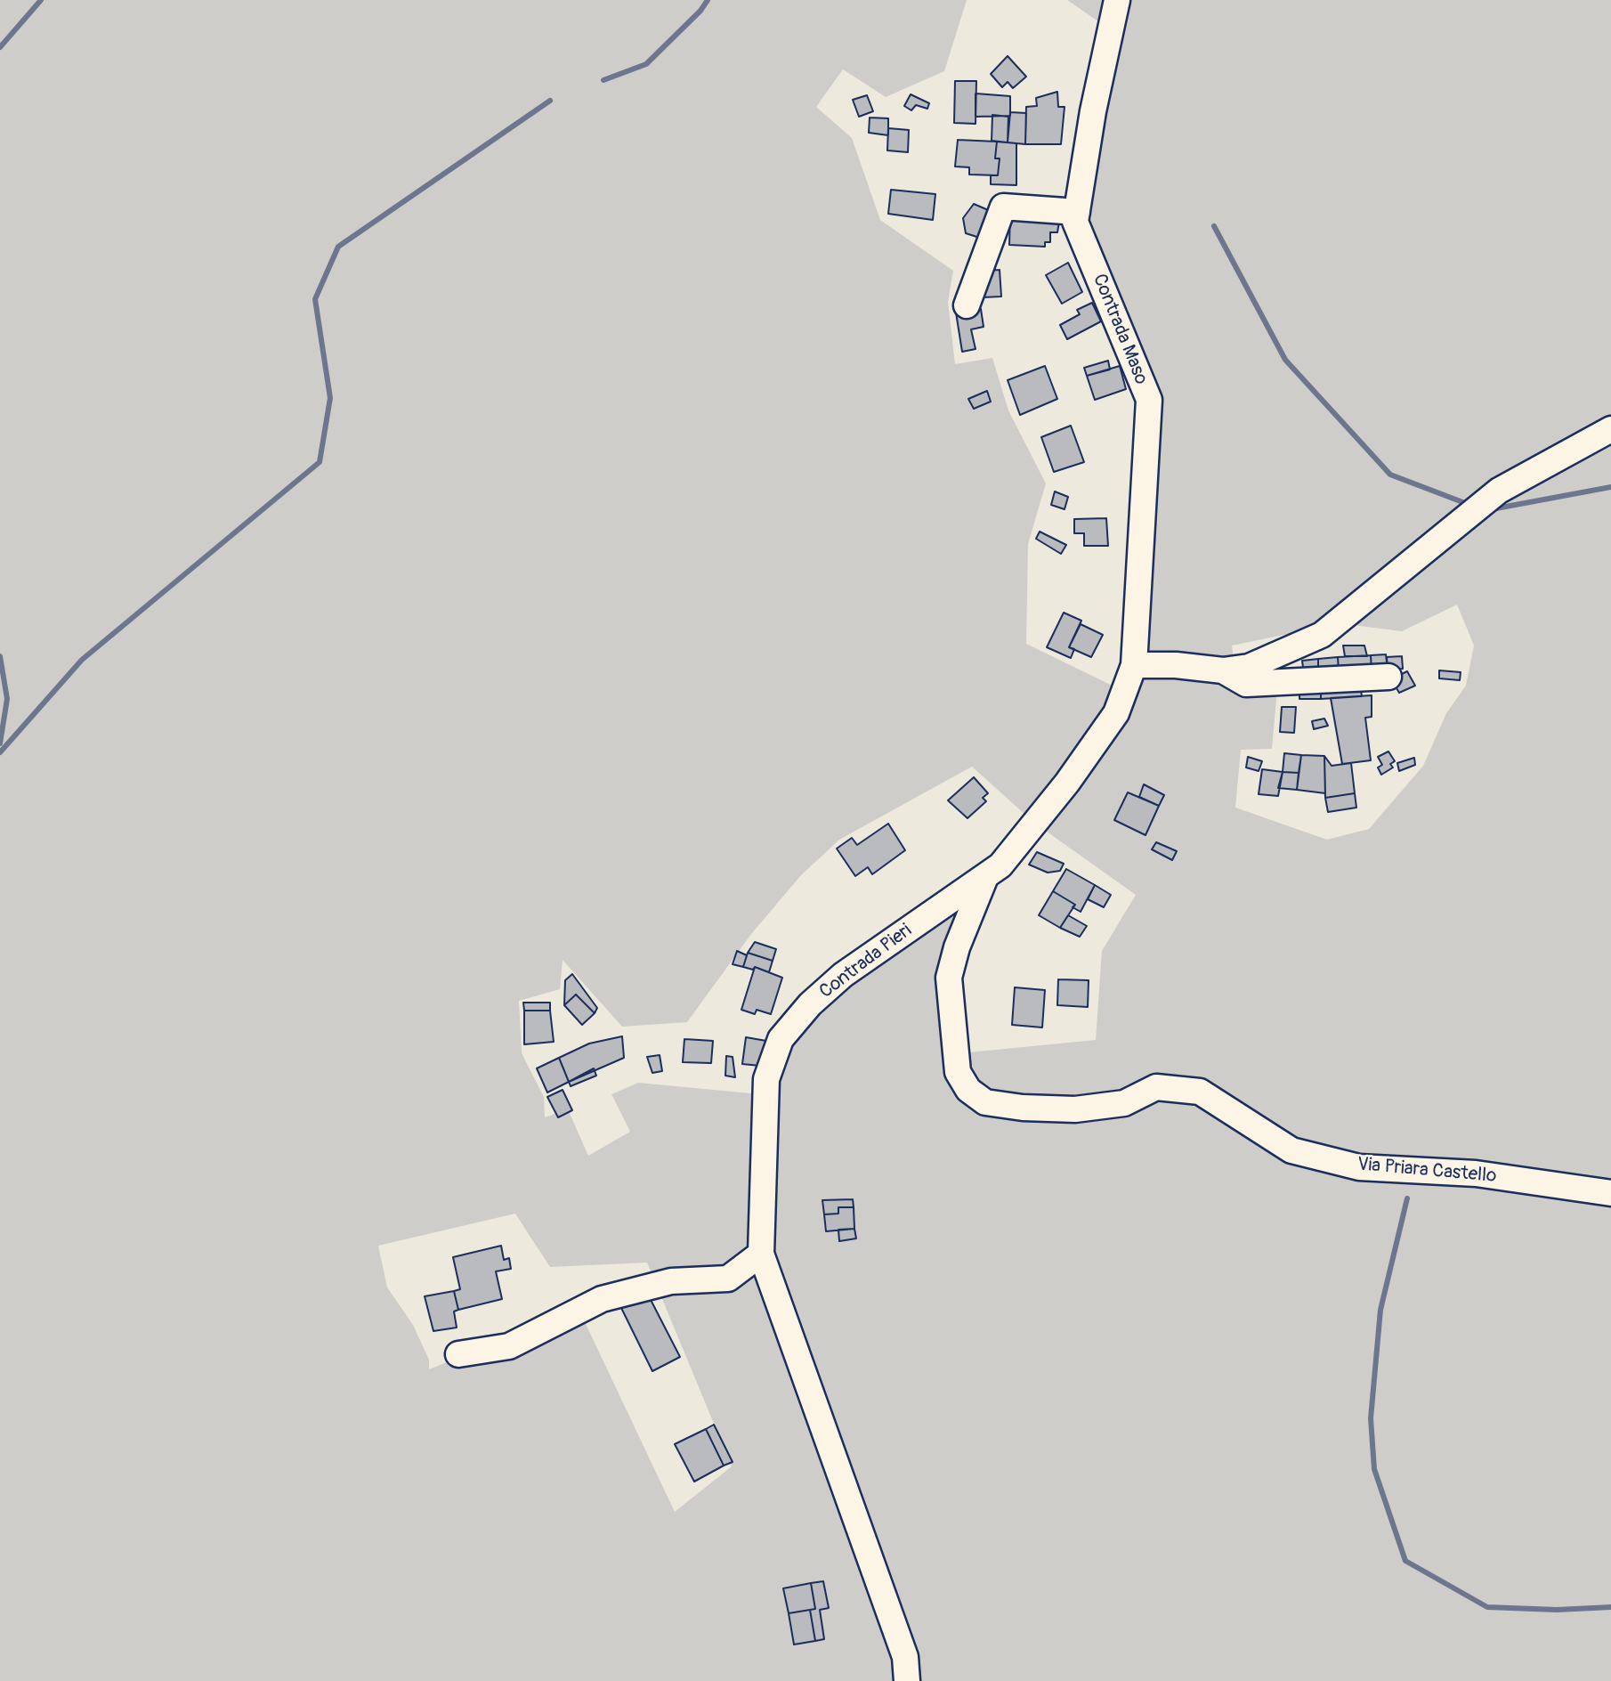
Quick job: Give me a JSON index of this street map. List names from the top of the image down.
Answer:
{
  "streets": {
    "street": ["Contrada Maso", "Contrada Pieri", "Via Priara Castello"]
  },
  "crossings": [
    ["Contrada Maso", "Contrada Pieri"],
    ["Contrada Maso", "Via Priara Castello"],
    ["Contrada Pieri", "Via Priara Castello"]
  ]
}
